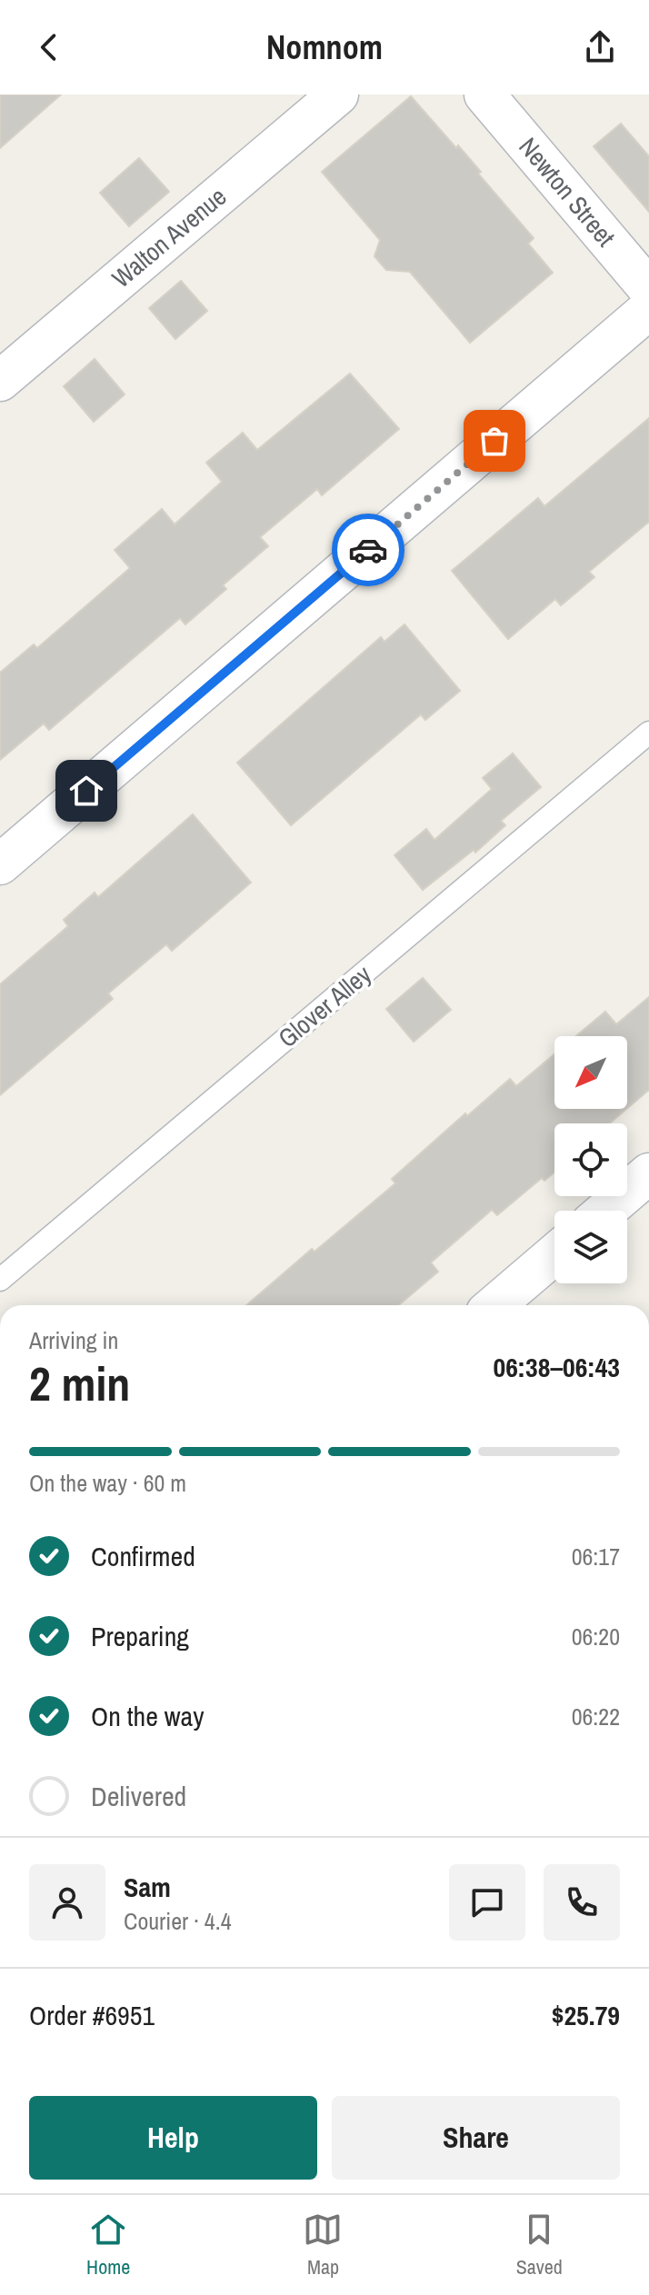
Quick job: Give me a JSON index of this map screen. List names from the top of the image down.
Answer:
{
  "streets": {
    "street": ["Newton Street", "Walton Avenue"],
    "lane": ["Glover Alley"]
  },
  "north": "bottom left",
  "page": {
    "header": "Nomnom",
    "heading": ["2 min", "Arriving in", "06:38–06:43"],
    "panel": [
      "Sam",
      "Courier · 4.4",
      "Order #6951",
      "$25.79"
    ],
    "bar": "On the way · 60 m",
    "list": [
      ["Confirmed", "06:17"],
      ["Preparing", "06:20"],
      ["On the way", "06:22"],
      "Delivered"
    ],
    "buttons": ["Help", "Share"],
    "tabs": ["Home", "Map", "Saved"]
  }
}
